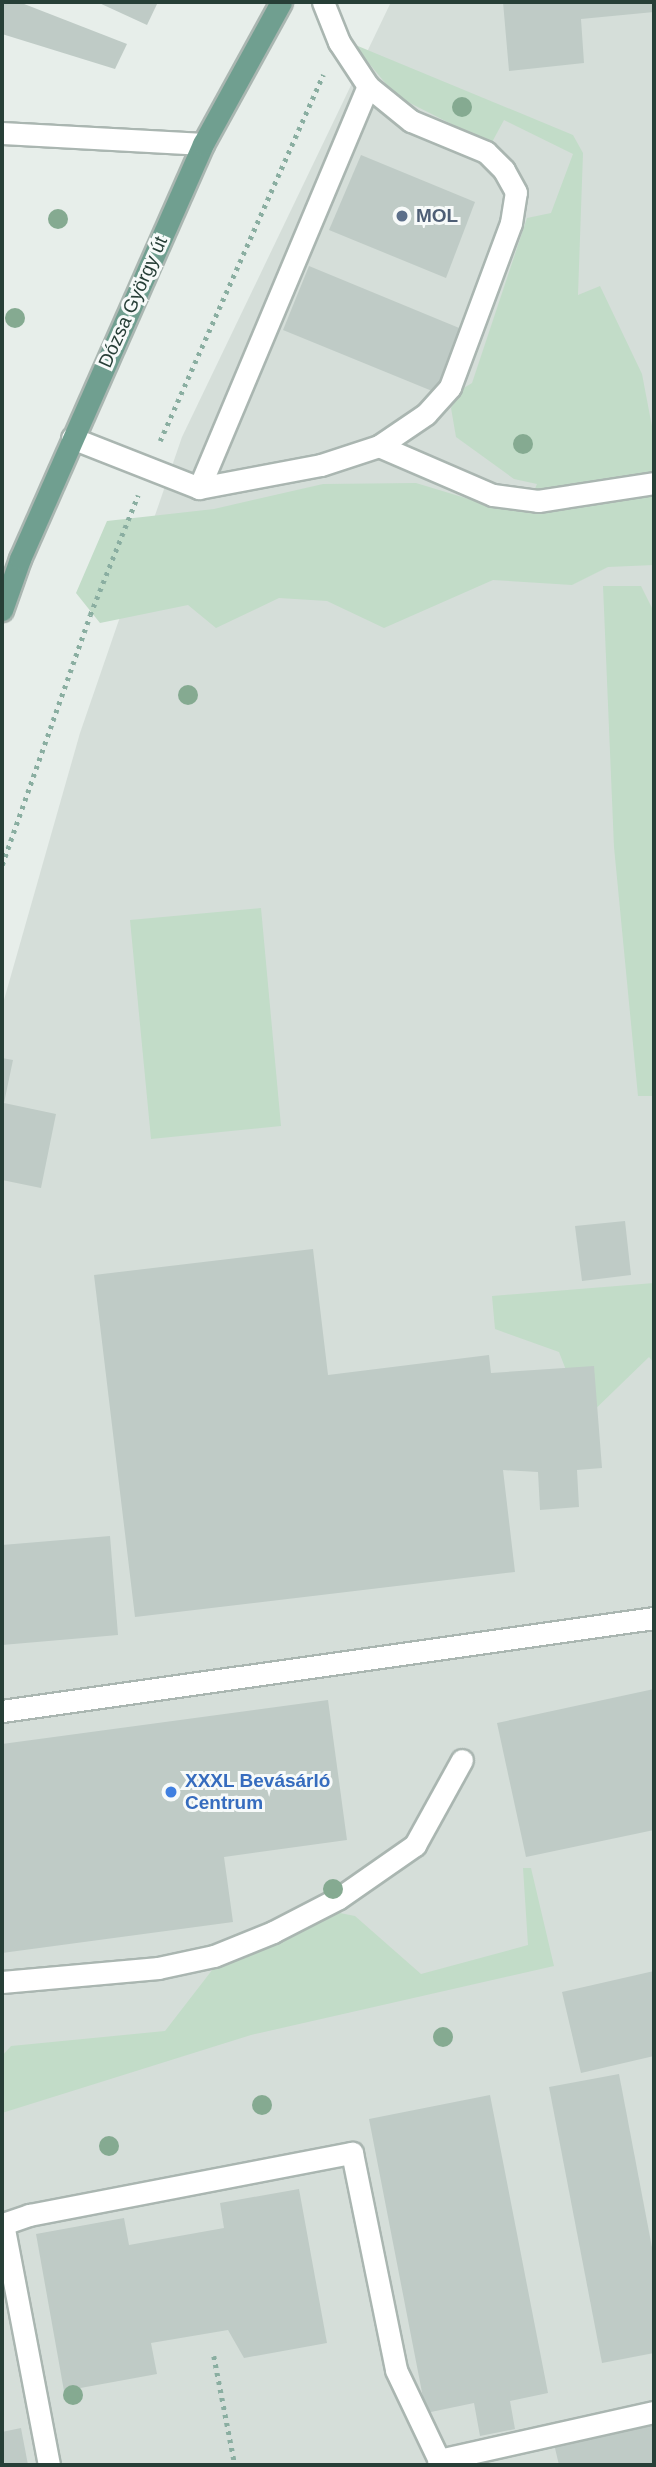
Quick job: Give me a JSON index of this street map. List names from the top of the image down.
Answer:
{
  "streets": {
    "main road": ["Dózsa György út"]
  },
  "places": ["MOL", "XXXL Bevásárló Centrum"]
}
